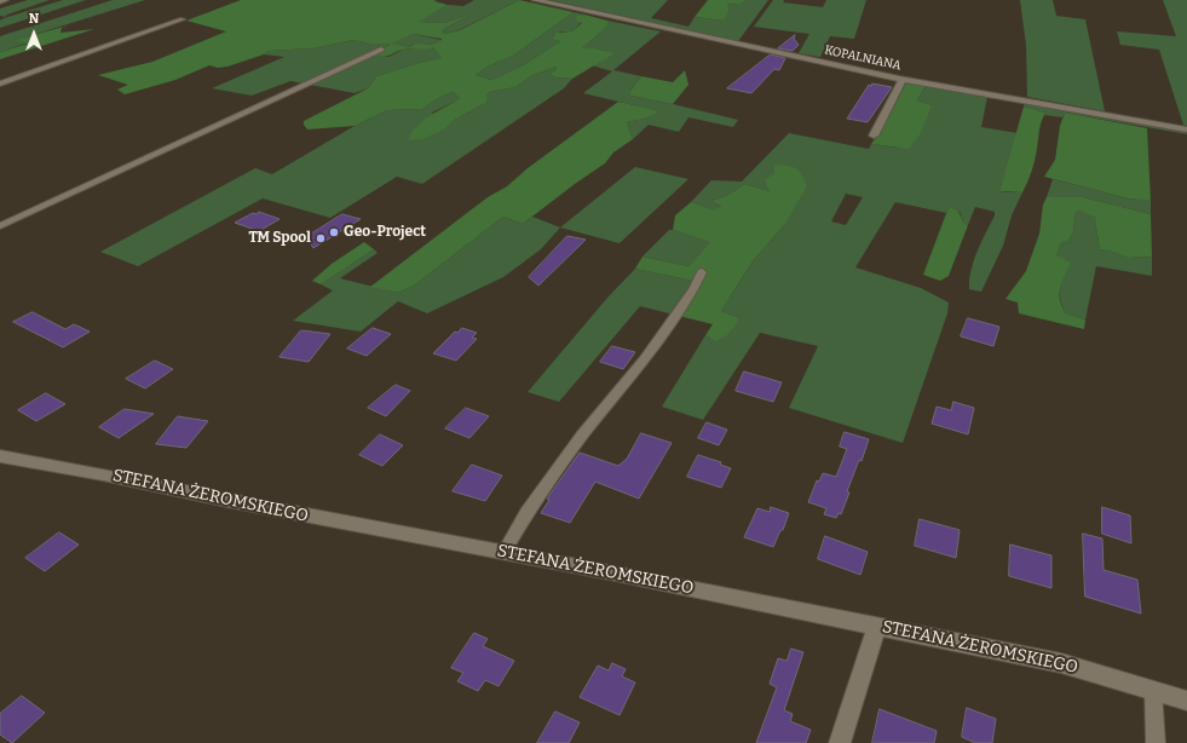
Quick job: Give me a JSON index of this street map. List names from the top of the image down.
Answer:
{
  "streets": {
    "street": ["KOPALNIANA", "STEFANA ŻEROMSKIEGO"]
  },
  "places": ["Geo-Project", "TM Spool"],
  "north": "top"
}
